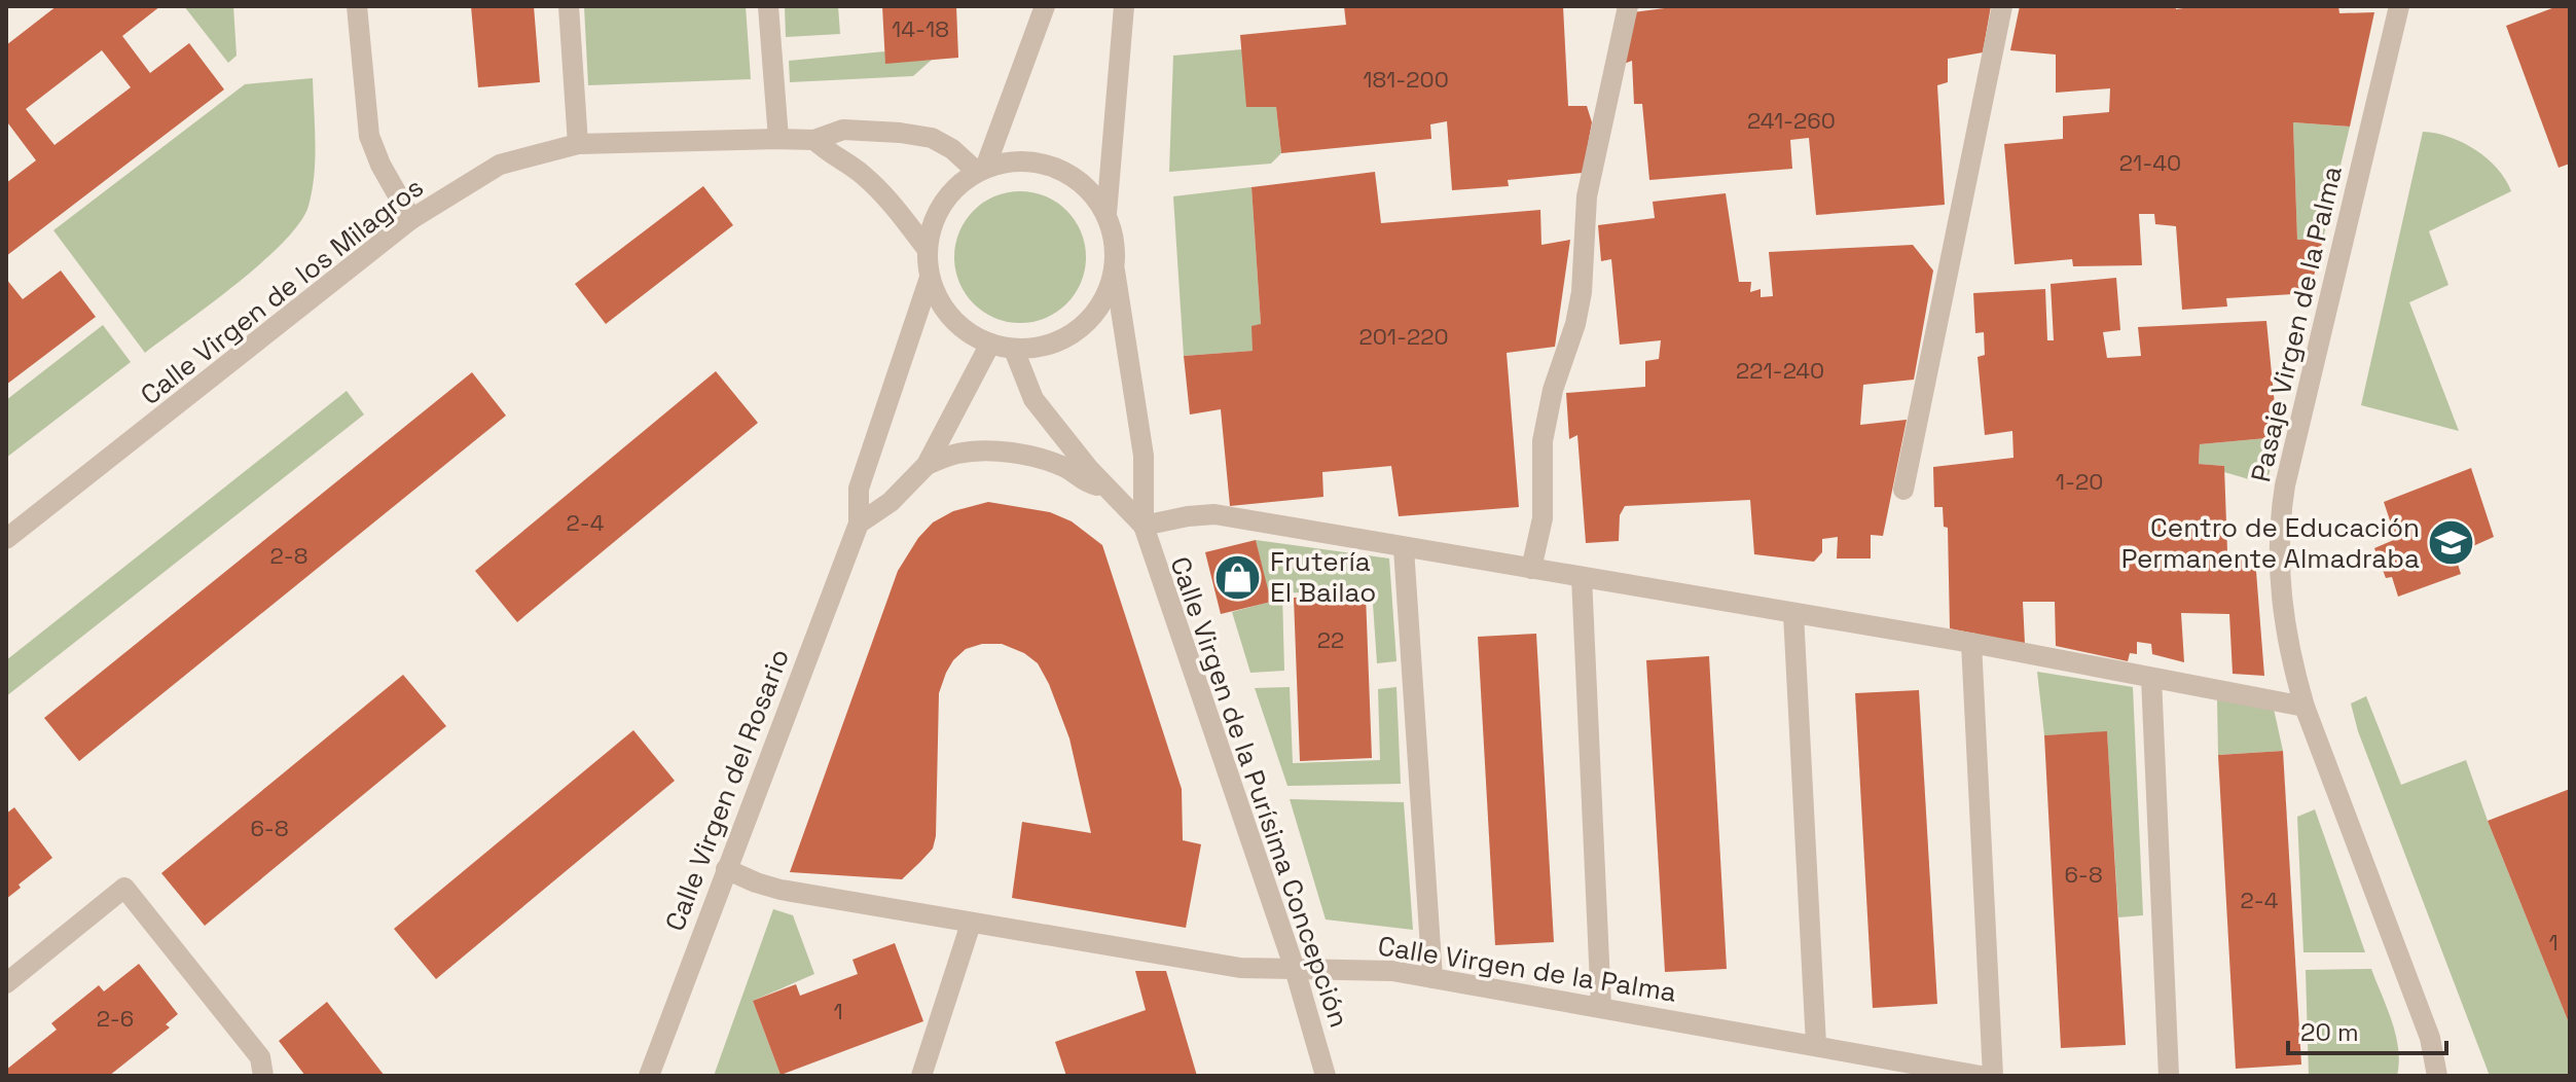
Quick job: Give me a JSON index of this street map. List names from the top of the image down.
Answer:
{
  "streets": {
    "street": [
      "Calle Virgen de los Milagros",
      "Pasaje Virgen de la Palma",
      "Calle Virgen del Rosario",
      "Calle Virgen de la Purísima Concepción",
      "Calle Virgen de la Palma"
    ]
  },
  "crossings": [
    ["Calle Virgen de los Milagros", "Calle Virgen del Rosario"],
    ["Calle Virgen de los Milagros", "Calle Virgen de la Purísima Concepción"],
    ["Calle Virgen del Rosario", "Calle Virgen de la Purísima Concepción"],
    ["Calle Virgen del Rosario", "Calle Virgen de la Palma"],
    ["Calle Virgen de la Purísima Concepción", "Calle Virgen de la Palma"]
  ],
  "places": {
    "school or university": ["Centro de Educación Permanente Almadraba"],
    "shop": ["Frutería El Bailao"]
  },
  "house_numbers": [
    "14-18",
    "181-200",
    "241-260",
    "21-40",
    "201-220",
    "221-240",
    "1-20",
    "2-4",
    "2-8",
    "22",
    "6-8",
    "6-8",
    "2-4",
    "1",
    "1",
    "2-6"
  ],
  "scale_bar": "20 m"
}
